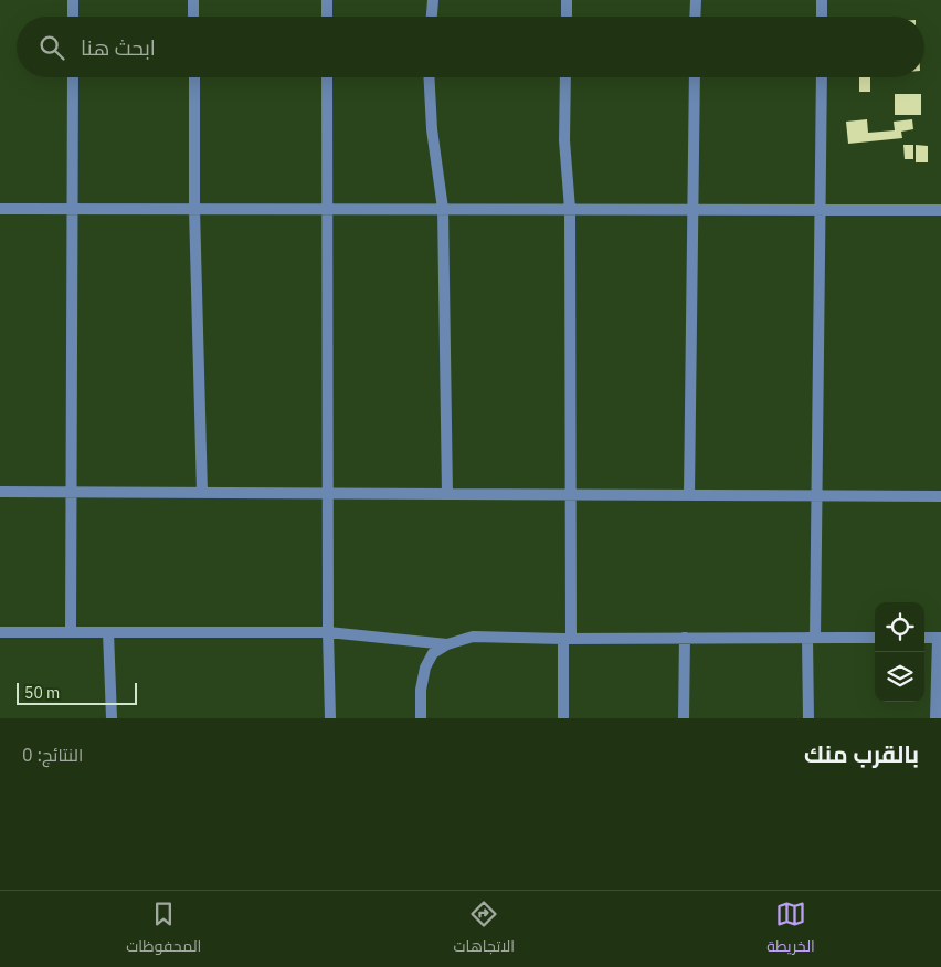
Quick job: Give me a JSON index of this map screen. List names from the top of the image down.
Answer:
{
  "scale_bar": "50 m",
  "page": {
    "search": "ابحث هنا",
    "scale": "50 m",
    "heading": ["بالقرب منك", "النتائج: 0"],
    "nav": ["الخريطة", "الاتجاهات", "المحفوظات"]
  }
}
